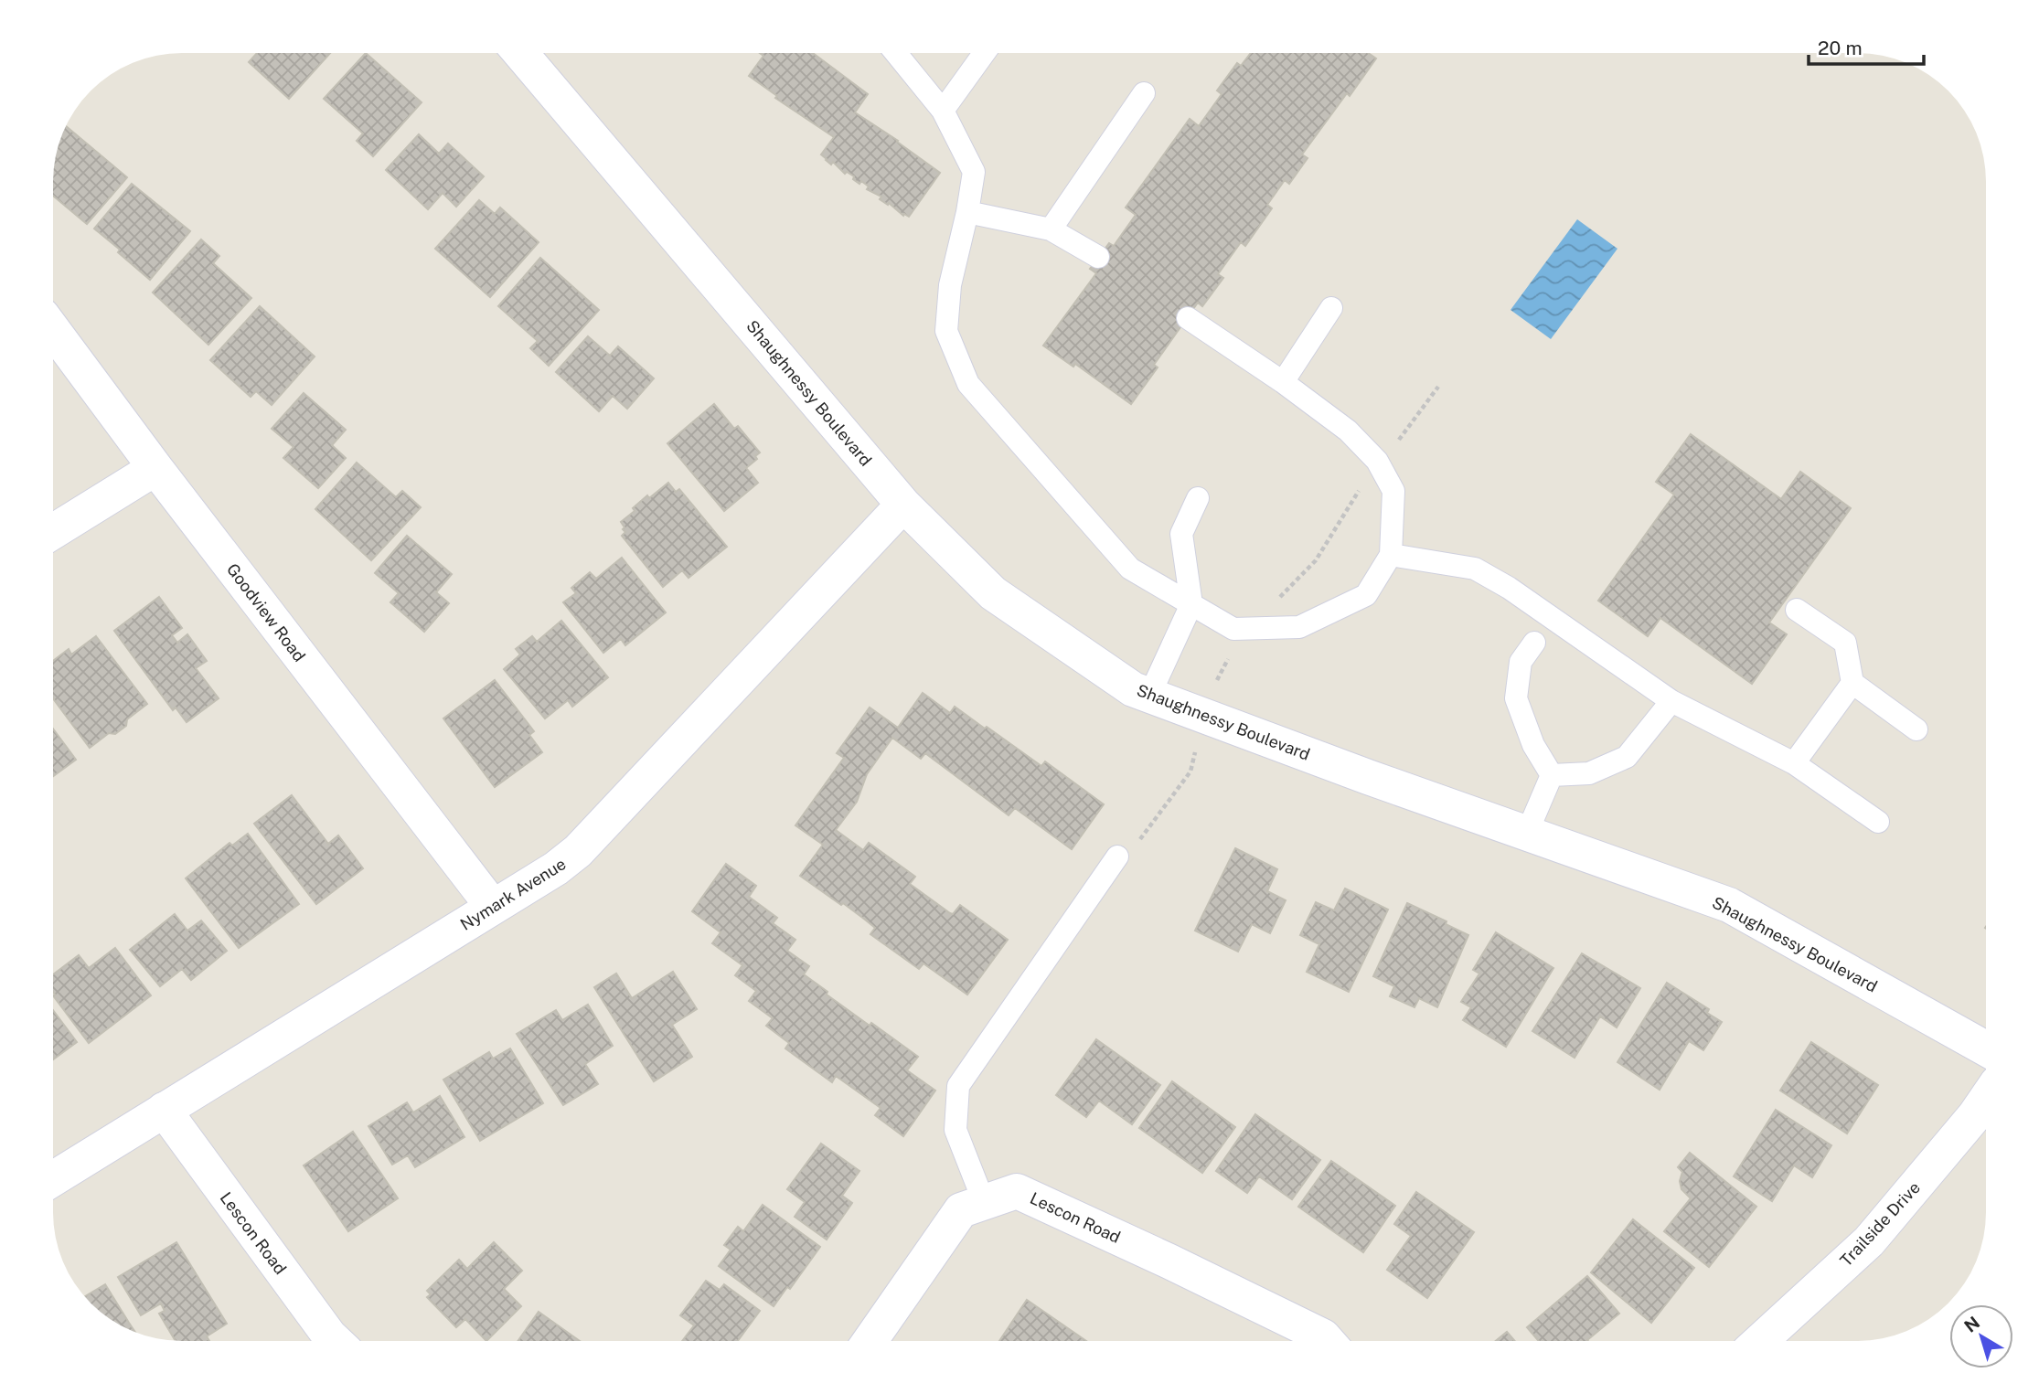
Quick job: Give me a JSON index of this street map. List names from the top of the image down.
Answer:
{
  "streets": {
    "street": [
      "Shaughnessy Boulevard",
      "Goodview Road",
      "Nymark Avenue",
      "Lescon Road",
      "Trailside Drive"
    ]
  },
  "crossings": [
    ["Shaughnessy Boulevard", "Nymark Avenue"],
    ["Goodview Road", "Nymark Avenue"],
    ["Nymark Avenue", "Lescon Road"]
  ],
  "scale_bar": "20 m",
  "north": "top left"
}
